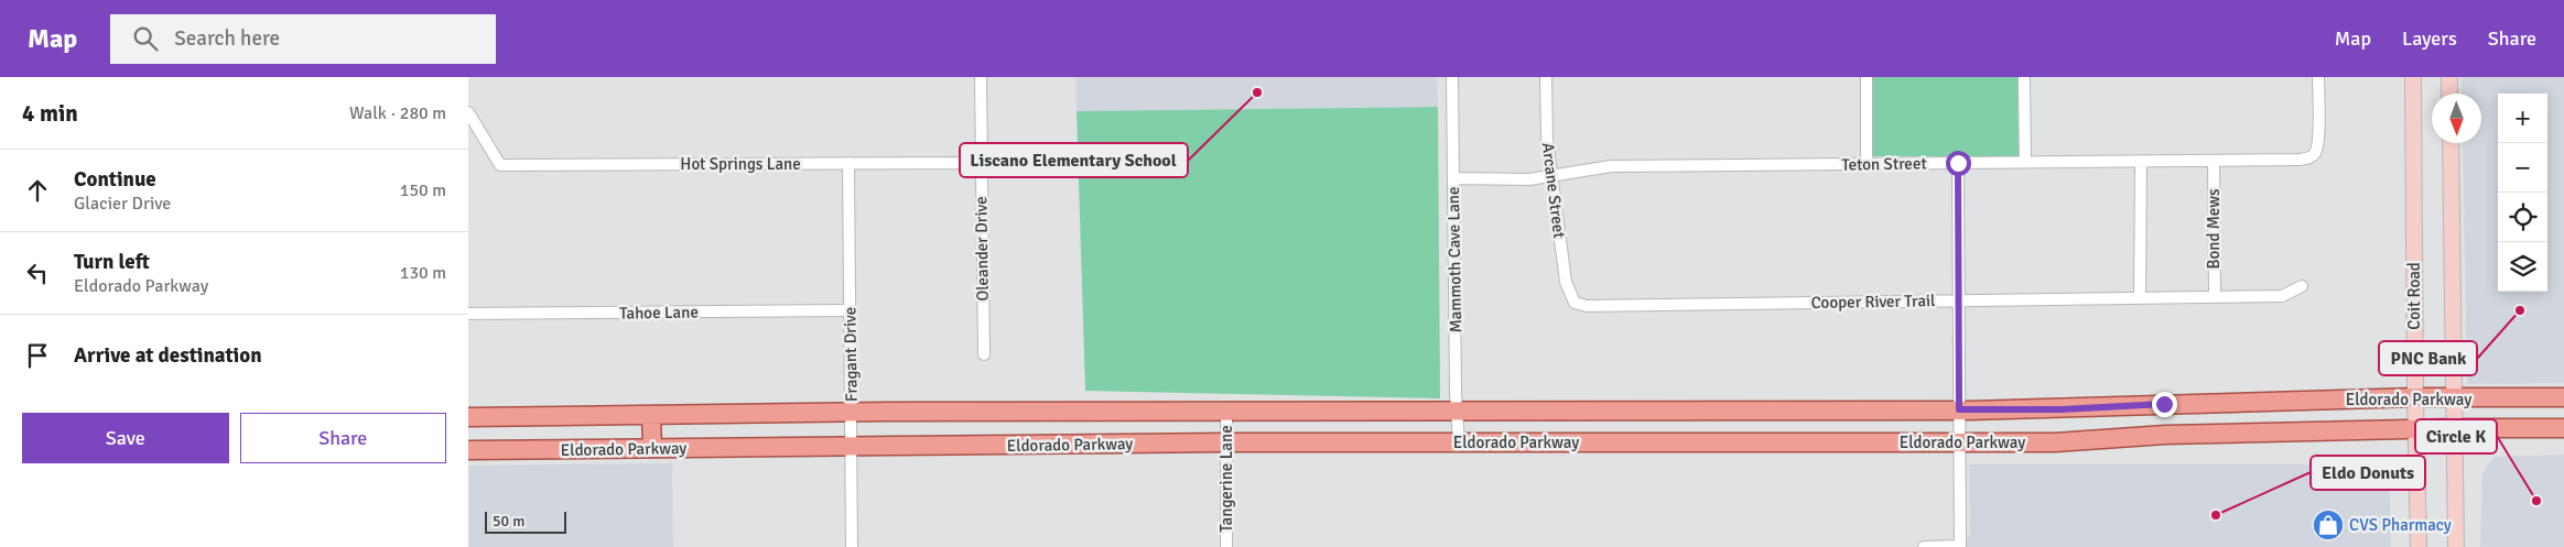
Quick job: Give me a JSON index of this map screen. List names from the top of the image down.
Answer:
{
  "streets": {
    "main road": ["Coit Road", "Eldorado Parkway"],
    "street": [
      "Hot Springs Lane",
      "Teton Street",
      "Arcane Street",
      "Bond Mews",
      "Oleander Drive",
      "Mammoth Cave Lane",
      "Cooper River Trail",
      "Tahoe Lane",
      "Fragant Drive",
      "Tangerine Lane"
    ]
  },
  "crossings": [
    ["Hot Springs Lane", "Oleander Drive"],
    ["Hot Springs Lane", "Fragant Drive"],
    ["Teton Street", "Arcane Street"],
    ["Teton Street", "Bond Mews"],
    ["Teton Street", "Mammoth Cave Lane"],
    ["Arcane Street", "Cooper River Trail"],
    ["Bond Mews", "Cooper River Trail"],
    ["Mammoth Cave Lane", "Eldorado Parkway"],
    ["Coit Road", "Eldorado Parkway"],
    ["Tahoe Lane", "Fragant Drive"],
    ["Fragant Drive", "Eldorado Parkway"],
    ["Eldorado Parkway", "Tangerine Lane"]
  ],
  "places": {
    "other": [
      "Liscano Elementary School",
      "PNC Bank",
      "Circle K",
      "Eldo Donuts"
    ],
    "shop": ["CVS Pharmacy"]
  },
  "scale_bar": "50 m",
  "north": "bottom",
  "page": {
    "header": "Map",
    "search": "Search here",
    "nav": ["Map", "Layers", "Share"],
    "heading": ["4 min", "Walk · 280 m"],
    "map_buttons": ["+", "−"],
    "list": [
      ["Continue", "Glacier Drive", "150 m"],
      ["Turn left", "Eldorado Parkway", "130 m"],
      "Arrive at destination"
    ],
    "buttons": ["Save", "Share"],
    "scale": "50 m"
  }
}
